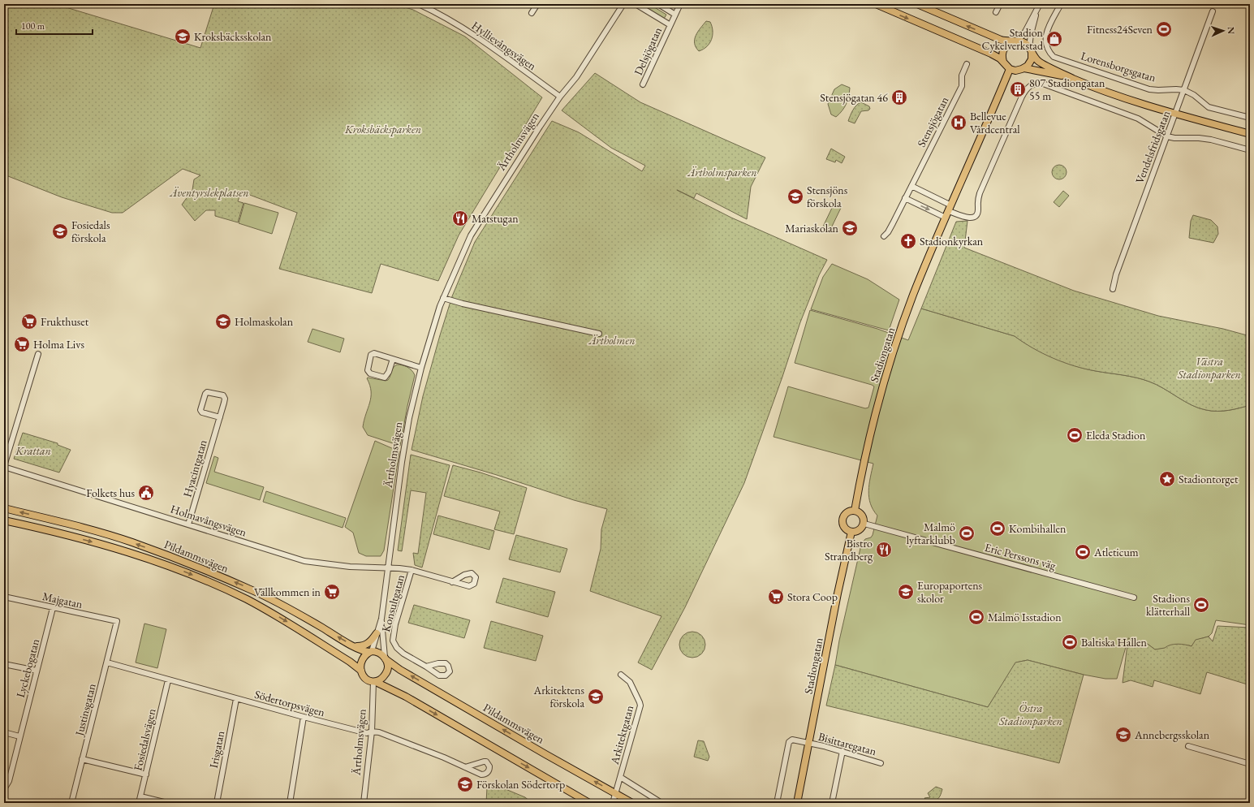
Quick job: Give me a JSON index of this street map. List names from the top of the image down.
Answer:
{
  "streets": {
    "main road": ["Ärtholmsvägen", "Stadiongatan", "Pildammsvägen"],
    "street": [
      "Hyllievångsvägen",
      "Delsjögatan",
      "Lorensborgsgatan",
      "Stensjögatan",
      "Vendelsfridsgatan",
      "Hyacintgatan",
      "Holmavångsvägen",
      "Eric Perssons väg",
      "Majgatan",
      "Konsultgatan",
      "Lyckebogatan",
      "Södertorpsvägen",
      "Justinsgatan",
      "Arkitektgatan",
      "Fosiedalsvägen",
      "Bisittaregatan",
      "Irisgatan"
    ]
  },
  "crossings": [
    ["Hyllievångsvägen", "Ärtholmsvägen"],
    ["Lorensborgsgatan", "Vendelsfridsgatan"],
    ["Ärtholmsvägen", "Holmavångsvägen"],
    ["Ärtholmsvägen", "Pildammsvägen"],
    ["Ärtholmsvägen", "Södertorpsvägen"],
    ["Stadiongatan", "Eric Perssons väg"],
    ["Stadiongatan", "Bisittaregatan"],
    ["Hyacintgatan", "Holmavångsvägen"],
    ["Holmavångsvägen", "Konsultgatan"],
    ["Majgatan", "Lyckebogatan"],
    ["Majgatan", "Justinsgatan"],
    ["Södertorpsvägen", "Justinsgatan"],
    ["Södertorpsvägen", "Fosiedalsvägen"],
    ["Södertorpsvägen", "Irisgatan"]
  ],
  "parks": [
    "Kroksbäcksparken",
    "Ärtholmsparken",
    "Äventyrslekplatsen",
    "Ärtholmen",
    "Västra Stadionparken",
    "Krattan",
    "Östra Stadionparken"
  ],
  "places": {
    "sports": [
      "Fitness24Seven",
      "Eleda Stadion",
      "Kombihallen",
      "Malmö lyftarklubb",
      "Atleticum",
      "Stadions klätterhall",
      "Malmö Isstadion",
      "Baltiska Hallen"
    ],
    "school or university": [
      "Kroksbäcksskolan",
      "Stensjöns förskola",
      "Mariaskolan",
      "Fosiedals förskola",
      "Holmaskolan",
      "Europaportens skolor",
      "Arkitektens förskola",
      "Annebergsskolan",
      "Förskolan Södertorp"
    ],
    "shop": ["Stadion Cykelverkstad"],
    "building": ["807 Stadiongatan 55 m", "Stensjögatan 46"],
    "hospital": ["Bellevue Vårdcentral"],
    "restaurant": ["Matstugan", "Bistro Strandberg"],
    "church": ["Stadionkyrkan"],
    "supermarket": [
      "Frukthuset",
      "Holma Livs",
      "Vällkommen in",
      "Stora Coop"
    ],
    "place": ["Stadiontorget"],
    "public building": ["Folkets hus"]
  },
  "scale_bar": "100 m",
  "north": "right"
}
